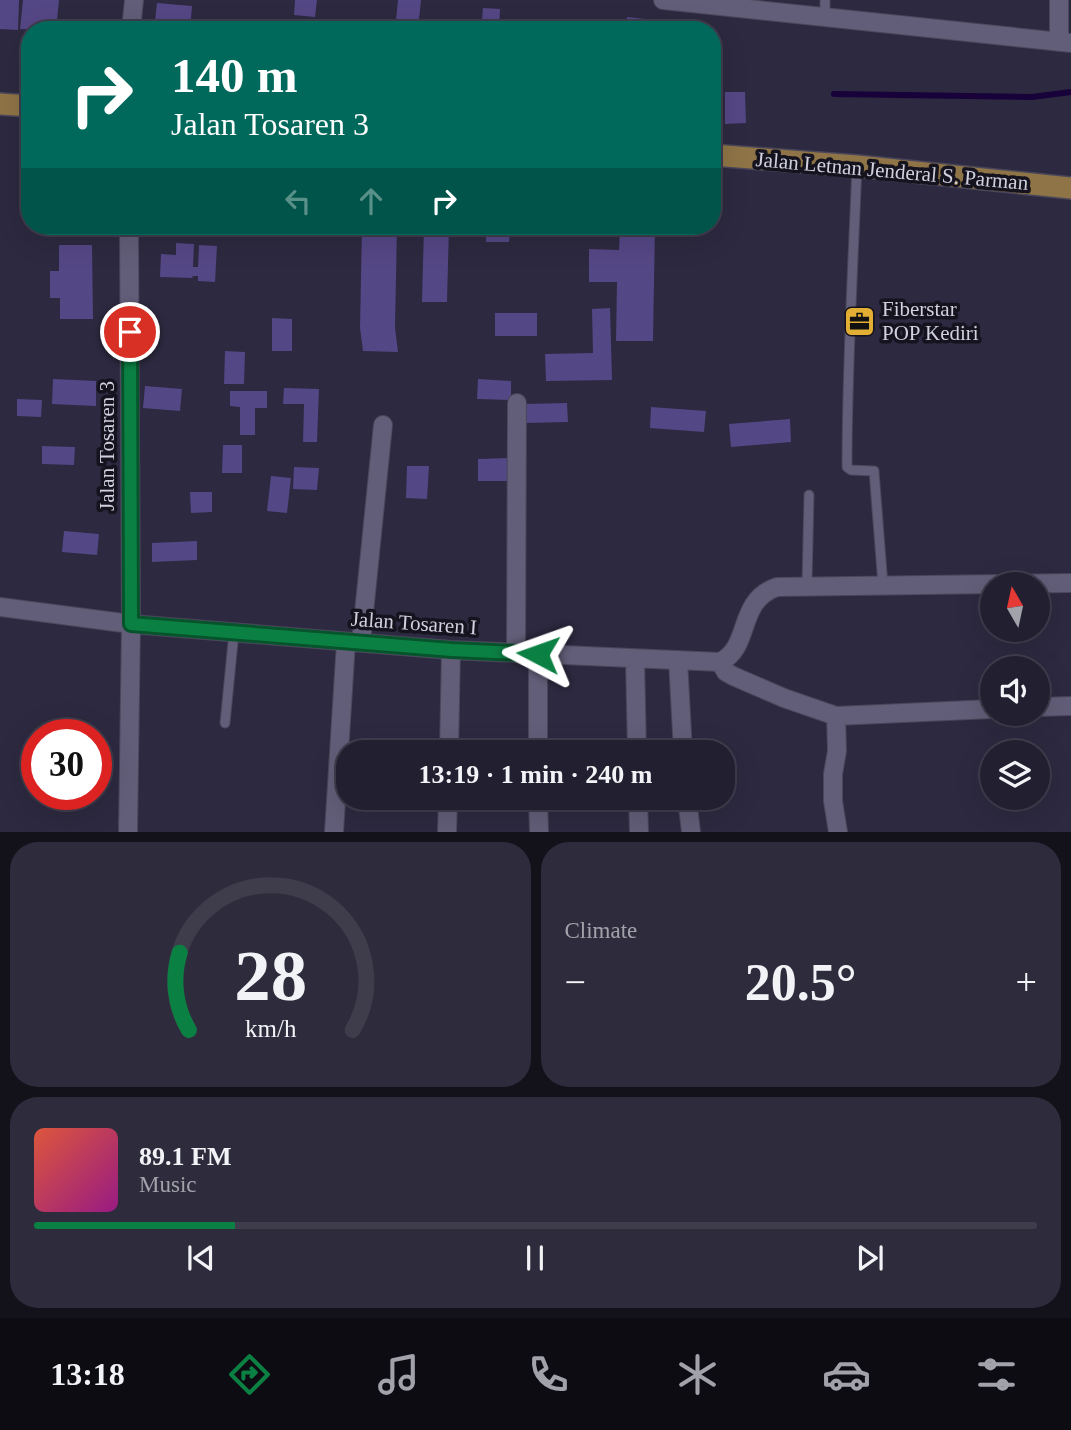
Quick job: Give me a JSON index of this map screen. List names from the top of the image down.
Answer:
{
  "streets": {
    "main road": ["Jalan Letnan Jenderal S. Parman"],
    "street": ["Jalan Tosaren 3", "Jalan Tosaren I"]
  },
  "crossings": [
    ["Jalan Tosaren 3", "Jalan Tosaren I"]
  ],
  "places": {
    "office": ["Fiberstar POP Kediri"]
  },
  "north": "top",
  "page": {
    "turn": ["140 m", "Jalan Tosaren 3"],
    "limit": "30",
    "trip": "13:19 · 1 min · 240 m",
    "tile": "Climate",
    "heat": ["−", "20.5°", "+"],
    "song": ["89.1 FM", "Music"],
    "tabs": "13:18",
    "gauge": ["28", "km/h"]
  }
}
